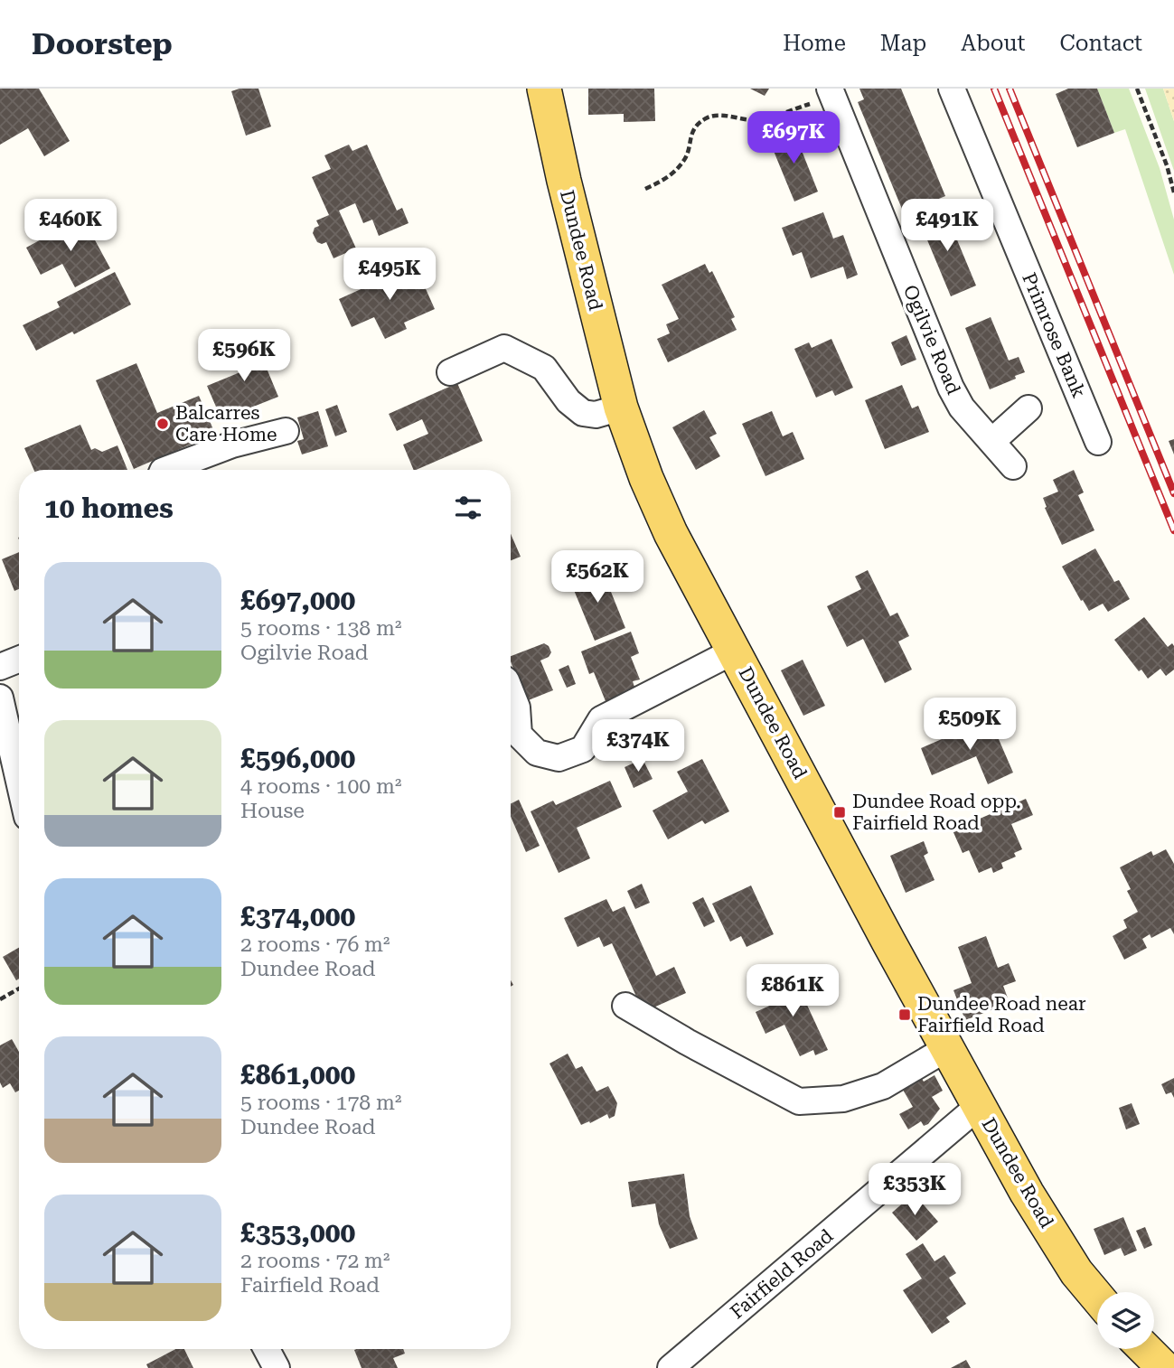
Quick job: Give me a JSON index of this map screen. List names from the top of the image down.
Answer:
{
  "streets": {
    "main road": ["Dundee Road"],
    "street": ["Primrose Bank", "Ogilvie Road", "Fairfield Road"]
  },
  "crossings": [
    ["Dundee Road", "Fairfield Road"]
  ],
  "places": {
    "other": ["Balcarres Care Home"],
    "transit": ["Dundee Road opp. Fairfield Road", "Dundee Road near Fairfield Road"]
  },
  "page": {
    "header": "Doorstep",
    "nav": [
      "Home",
      "Map",
      "About",
      "Contact"
    ],
    "price": [
      "£697K",
      "£460K",
      "£491K",
      "£495K",
      "£596K",
      "£562K",
      "£509K",
      "£374K",
      "£861K",
      "£353K"
    ],
    "heading": "10 homes",
    "list": [
      {
        "name": "£697,000",
        "note": "5 rooms · 138 m² · Ogilvie Road"
      },
      {
        "name": "£596,000",
        "note": "4 rooms · 100 m² · House"
      },
      {
        "name": "£374,000",
        "note": "2 rooms · 76 m² · Dundee Road"
      },
      {
        "name": "£861,000",
        "note": "5 rooms · 178 m² · Dundee Road"
      },
      {
        "name": "£353,000",
        "note": "2 rooms · 72 m² · Fairfield Road"
      }
    ]
  }
}
